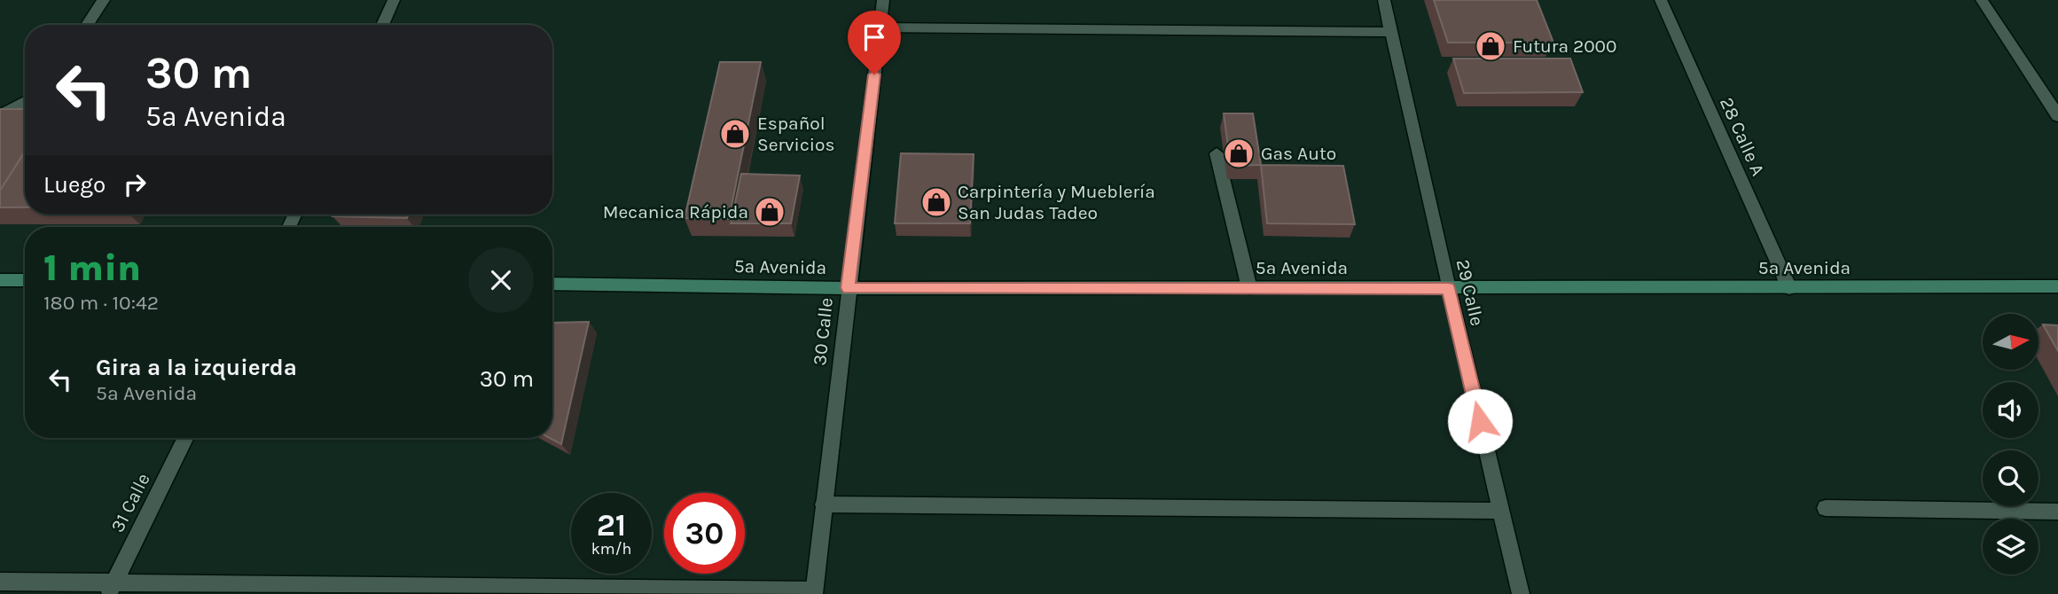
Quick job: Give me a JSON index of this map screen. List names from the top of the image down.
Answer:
{
  "streets": {
    "main road": ["5a Avenida"],
    "street": [
      "28 Calle A",
      "29 Calle",
      "30 Calle",
      "31 Calle"
    ]
  },
  "crossings": [
    ["28 Calle A", "5a Avenida"],
    ["5a Avenida", "29 Calle"],
    ["5a Avenida", "30 Calle"]
  ],
  "places": {
    "shop": [
      "Futura 2000",
      "Español Servicios",
      "Gas Auto",
      "Carpintería y Mueblería San Judas Tadeo",
      "Mecanica Rápida"
    ]
  },
  "north": "right",
  "page": {
    "turn": ["30 m", "5a Avenida"],
    "then": "Luego",
    "heading": ["1 min", "180 m · 10:42"],
    "list": [
      {
        "name": "Gira a la izquierda",
        "note": "5a Avenida",
        "value": "30 m"
      }
    ],
    "speed": "21 km/h",
    "limit": "30"
  }
}
